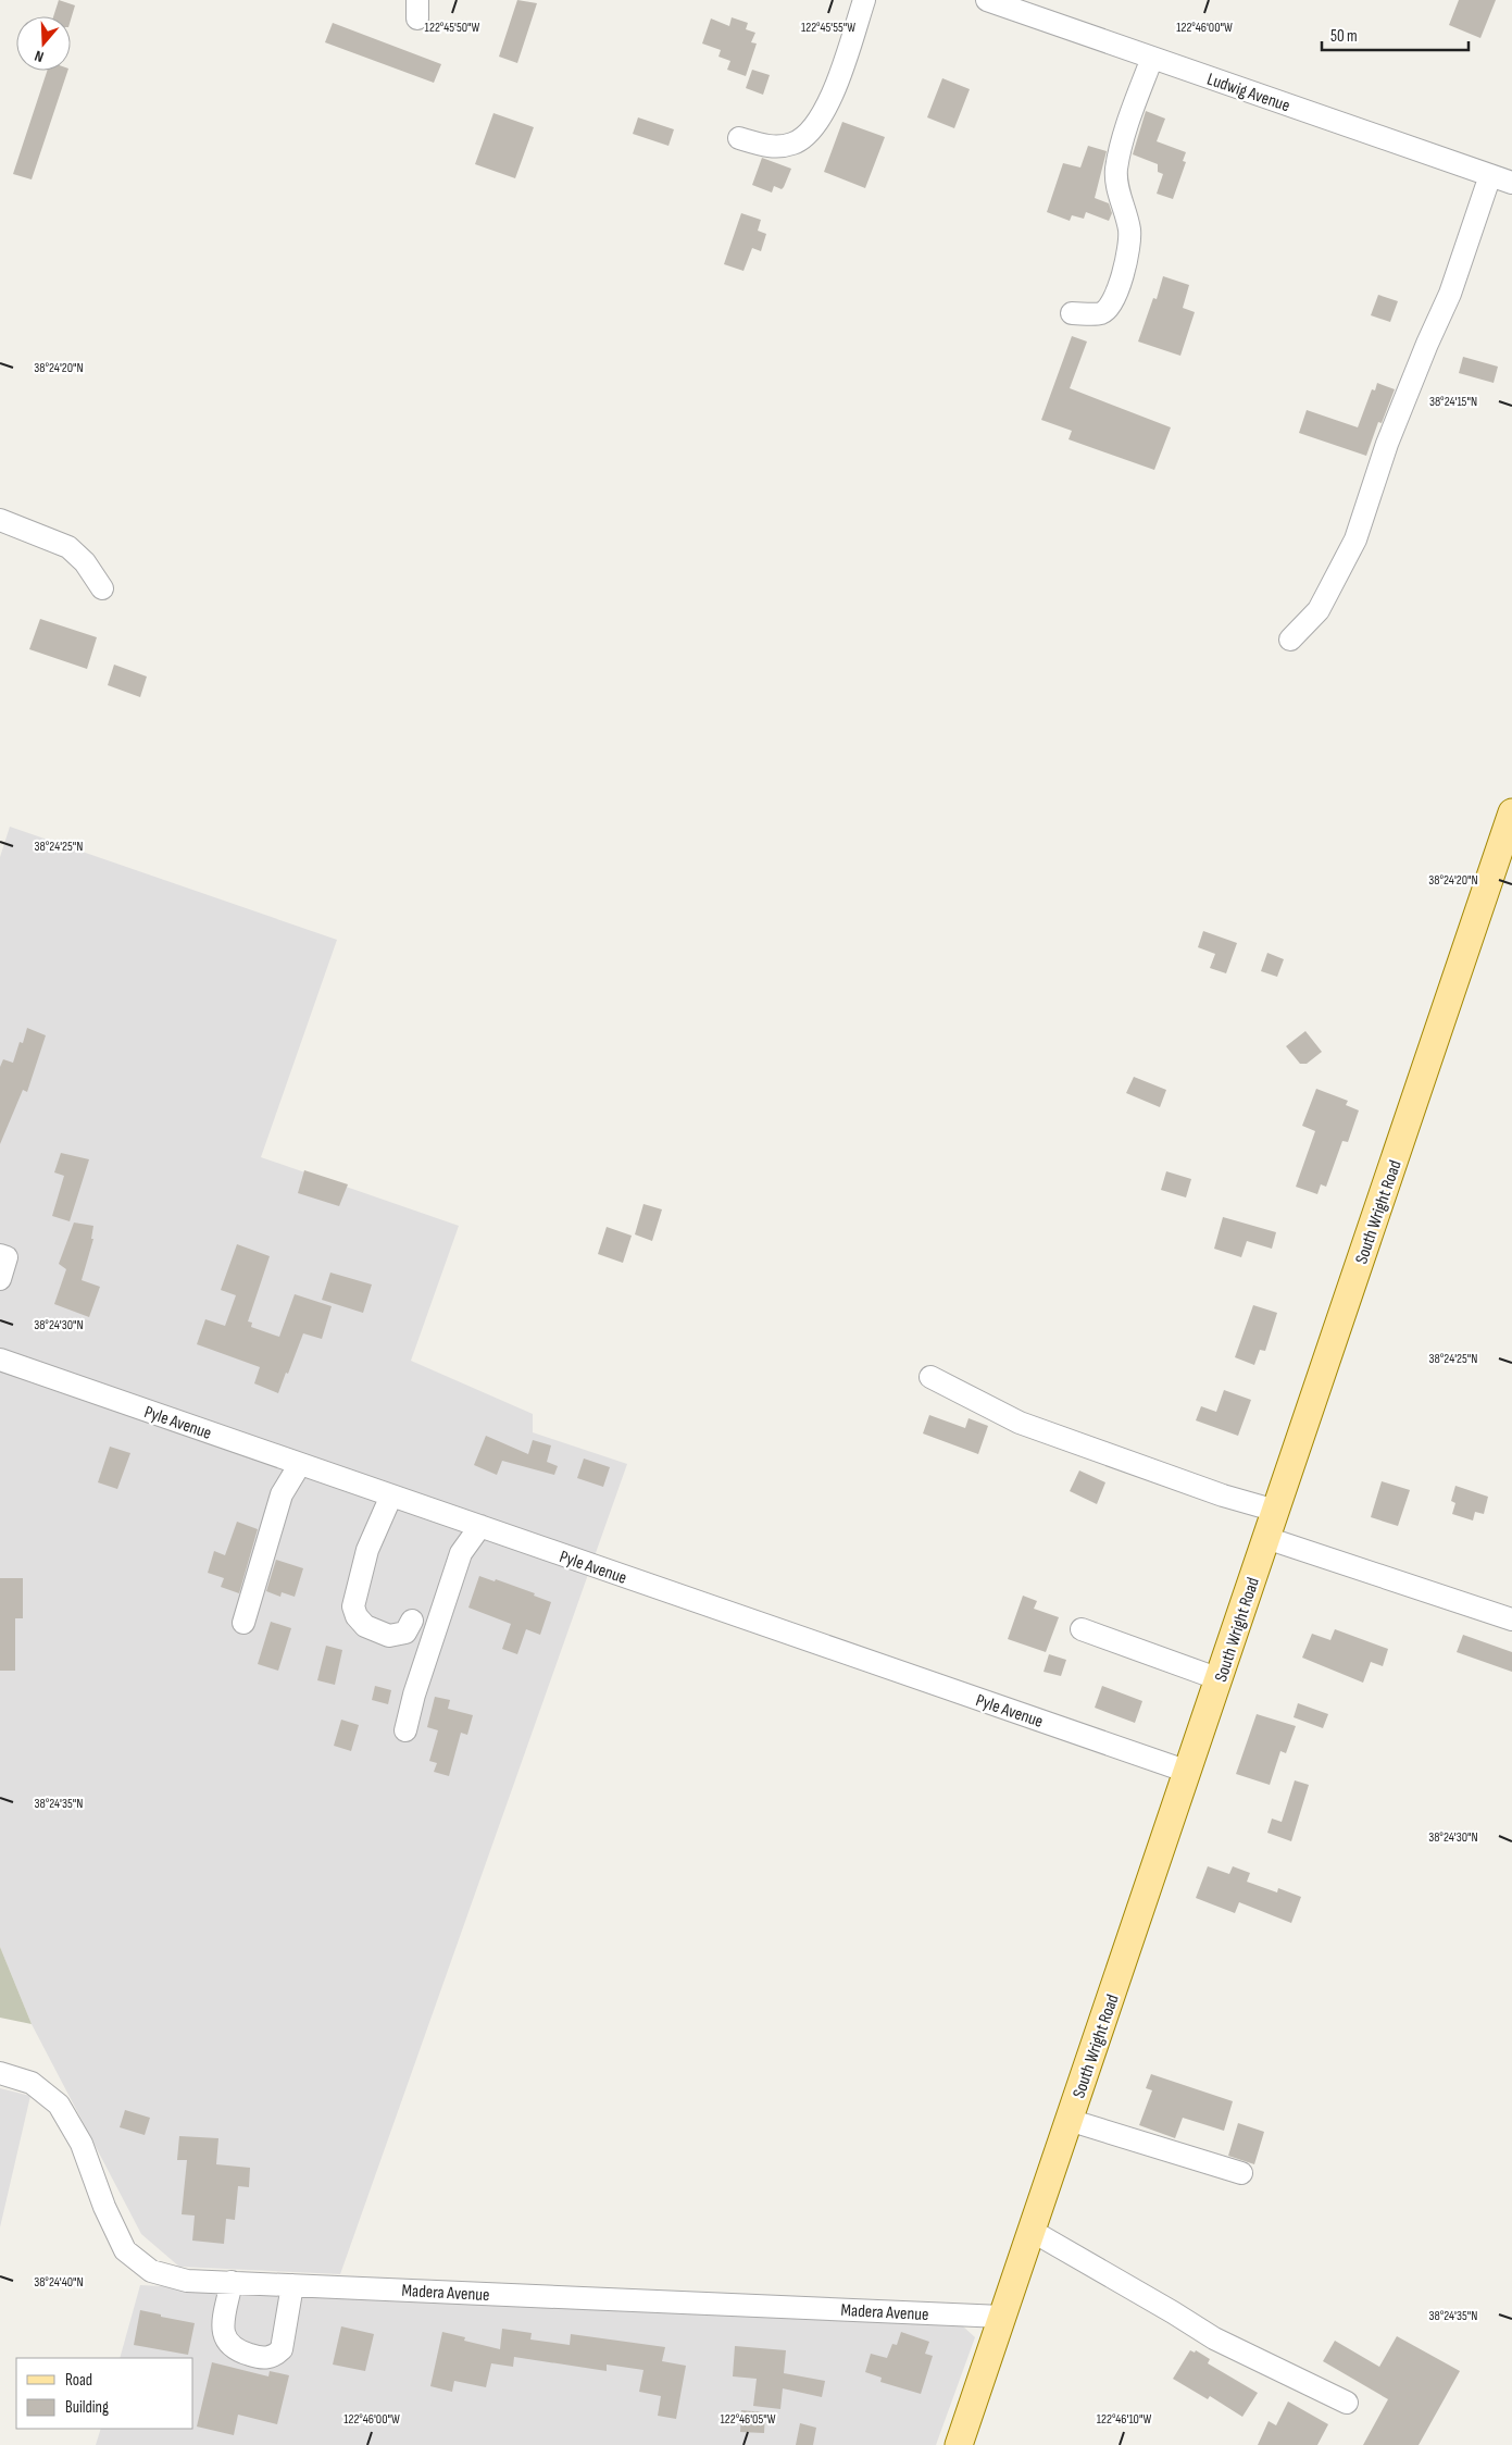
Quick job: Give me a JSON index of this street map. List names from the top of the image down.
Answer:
{
  "streets": {
    "main road": ["South Wright Road"],
    "street": ["Ludwig Avenue", "Pyle Avenue", "Madera Avenue"]
  },
  "crossings": [
    ["South Wright Road", "Pyle Avenue"],
    ["South Wright Road", "Madera Avenue"]
  ],
  "legend": ["Road", "Building"],
  "scale_bar": "50 m",
  "north": "bottom",
  "coordinates": [
    "122°45'50\"W",
    "122°45'55\"W",
    "122°46'00\"W",
    "38°24'20\"N",
    "38°24'15\"N",
    "38°24'25\"N",
    "38°24'30\"N",
    "38°24'35\"N",
    "38°24'40\"N",
    "122°46'05\"W",
    "122°46'10\"W"
  ]
}
